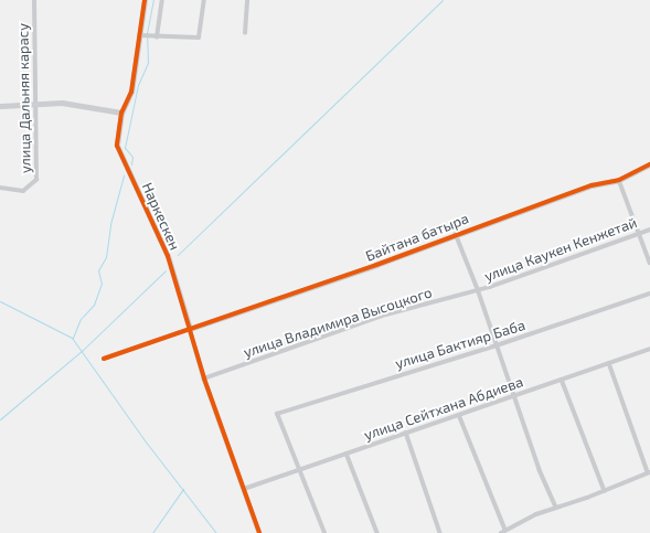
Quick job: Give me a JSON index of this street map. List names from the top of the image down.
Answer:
{
  "streets": {
    "street": [
      "улица Дальняя карасу",
      "Наркескен",
      "Байтана батыра",
      "улица Каукен Кенжетай",
      "улица Владимира Высоцкого",
      "улица Бактияр Баба",
      "улица Сейтхана Абдиева"
    ]
  },
  "crossings": [
    ["Наркескен", "Байтана батыра"],
    ["улица Каукен Кенжетай", "улица Владимира Высоцкого"],
    ["улица Бактияр Баба", "улица Сейтхана Абдиева"]
  ]
}
